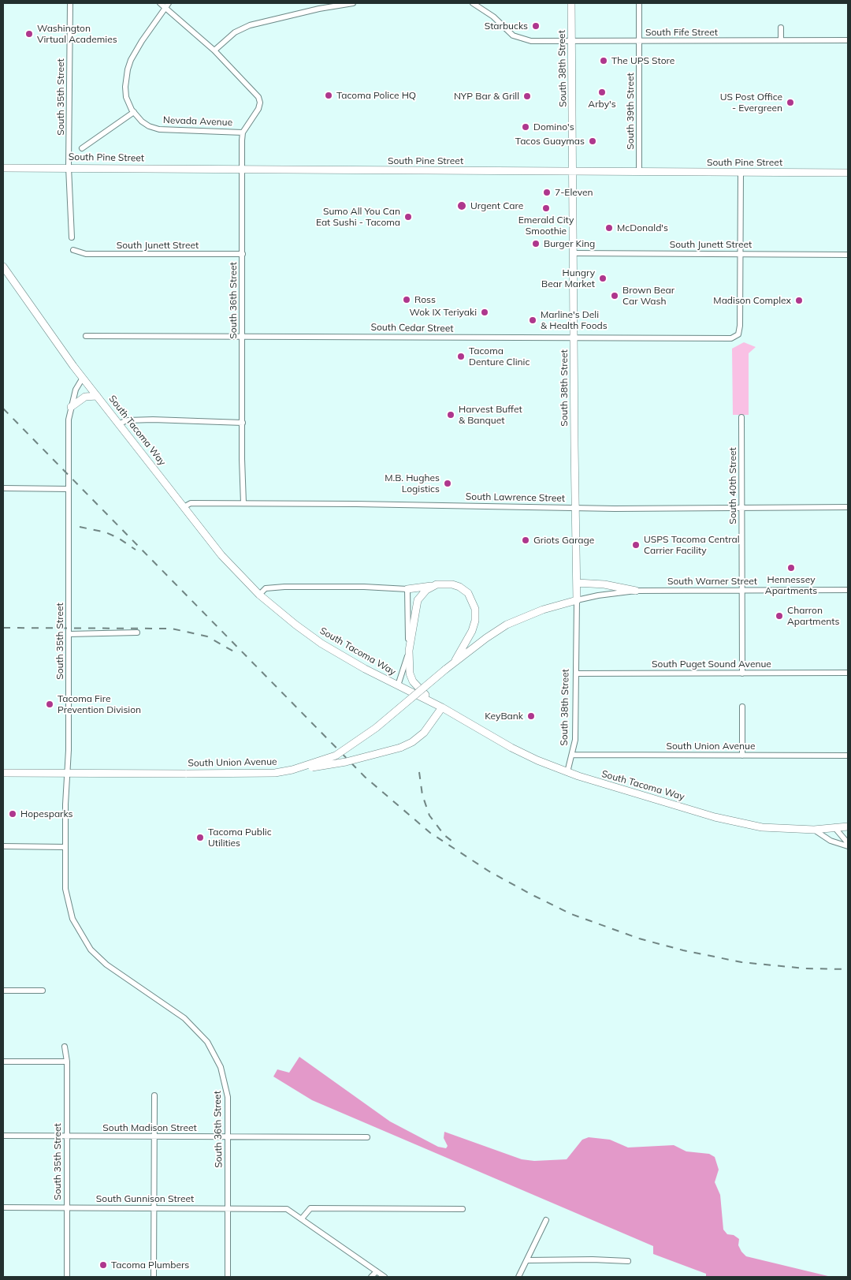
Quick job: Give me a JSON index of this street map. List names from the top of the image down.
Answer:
{
  "streets": {
    "main road": [
      "South 38th Street",
      "South Pine Street",
      "South Tacoma Way",
      "South Union Avenue"
    ],
    "street": [
      "South Fife Street",
      "South 35th Street",
      "South 39th Street",
      "Nevada Avenue",
      "South Junett Street",
      "South 36th Street",
      "South Cedar Street",
      "South 40th Street",
      "South Lawrence Street",
      "South Warner Street",
      "South Puget Sound Avenue",
      "South Madison Street",
      "South Gunnison Street"
    ]
  },
  "crossings": [
    ["South Fife Street", "South 38th Street"],
    ["South Fife Street", "South 39th Street"],
    ["South 38th Street", "South Pine Street"],
    ["South 38th Street", "South Junett Street"],
    ["South 38th Street", "South Cedar Street"],
    ["South 38th Street", "South Tacoma Way"],
    ["South 38th Street", "South Lawrence Street"],
    ["South 38th Street", "South Warner Street"],
    ["South 38th Street", "South Puget Sound Avenue"],
    ["South 38th Street", "South Union Avenue"],
    ["South 35th Street", "South Pine Street"],
    ["South 35th Street", "South 36th Street"],
    ["South 35th Street", "South Tacoma Way"],
    ["South 35th Street", "South Union Avenue"],
    ["South 35th Street", "South Madison Street"],
    ["South 35th Street", "South Gunnison Street"],
    ["South 39th Street", "South Pine Street"],
    ["Nevada Avenue", "South 36th Street"],
    ["South Pine Street", "South 36th Street"],
    ["South Junett Street", "South 36th Street"],
    ["South Junett Street", "South Cedar Street"],
    ["South 36th Street", "South Cedar Street"],
    ["South 36th Street", "South Lawrence Street"],
    ["South 36th Street", "South Madison Street"],
    ["South 36th Street", "South Gunnison Street"],
    ["South Tacoma Way", "South Lawrence Street"],
    ["South 40th Street", "South Lawrence Street"],
    ["South 40th Street", "South Warner Street"],
    ["South 40th Street", "South Puget Sound Avenue"],
    ["South Warner Street", "South Union Avenue"]
  ],
  "places": [
    "Starbucks",
    "Washington Virtual Academies",
    "The UPS Store",
    "Arby's",
    "Tacoma Police HQ",
    "NYP Bar & Grill",
    "US Post Office - Evergreen",
    "Domino's",
    "Tacos Guaymas",
    "7-Eleven",
    "Urgent Care",
    "Emerald City Smoothie",
    "Sumo All You Can Eat Sushi - Tacoma",
    "McDonald's",
    "Burger King",
    "Hungry Bear Market",
    "Brown Bear Car Wash",
    "Ross",
    "Madison Complex",
    "Wok IX Teriyaki",
    "Marline's Deli & Health Foods",
    "Tacoma Denture Clinic",
    "Harvest Buffet & Banquet",
    "M.B. Hughes Logistics",
    "Griots Garage",
    "USPS Tacoma Central Carrier Facility",
    "Hennessey Apartments",
    "Charron Apartments",
    "Tacoma Fire Prevention Division",
    "KeyBank",
    "Hopesparks",
    "Tacoma Public Utilities",
    "Tacoma Plumbers"
  ]
}
